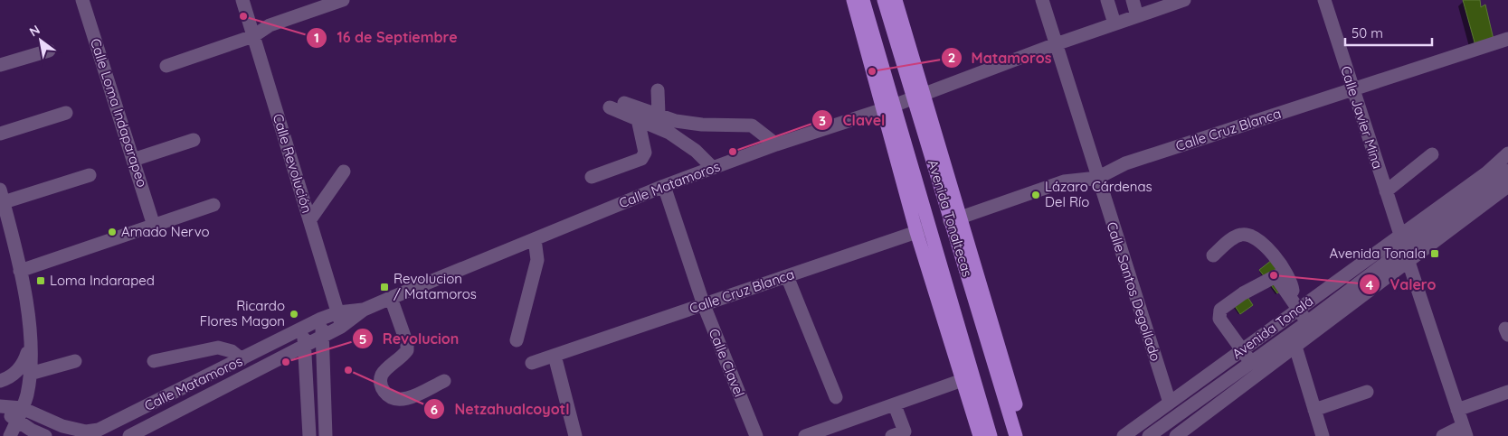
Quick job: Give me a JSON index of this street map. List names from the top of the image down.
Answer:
{
  "streets": {
    "main road": ["Avenida Tonaltecas"],
    "street": [
      "Calle Loma Indaparapeo",
      "Calle Javier Mina",
      "Calle Cruz Blanca",
      "Calle Revolución",
      "Calle Matamoros",
      "Calle Santos Degollado",
      "Avenida Tonalá",
      "Calle Clavel"
    ]
  },
  "crossings": [
    ["Calle Javier Mina", "Calle Cruz Blanca"],
    ["Calle Javier Mina", "Avenida Tonalá"],
    ["Calle Cruz Blanca", "Avenida Tonaltecas"],
    ["Calle Cruz Blanca", "Calle Santos Degollado"],
    ["Calle Cruz Blanca", "Calle Clavel"],
    ["Calle Revolución", "Calle Matamoros"],
    ["Calle Matamoros", "Avenida Tonaltecas"],
    ["Calle Matamoros", "Calle Santos Degollado"],
    ["Calle Matamoros", "Calle Clavel"],
    ["Calle Santos Degollado", "Avenida Tonalá"]
  ],
  "places": {
    "other": [
      "16 de Septiembre",
      "Matamoros",
      "Clavel",
      "Lázaro Cárdenas Del Río",
      "Amado Nervo",
      "Valero",
      "Ricardo Flores Magon",
      "Revolucion",
      "Netzahualcoyotl"
    ],
    "transit": ["Avenida Tonala", "Loma Indaraped", "Revolucion / Matamoros"]
  },
  "scale_bar": "50 m",
  "north": "top left"
}
